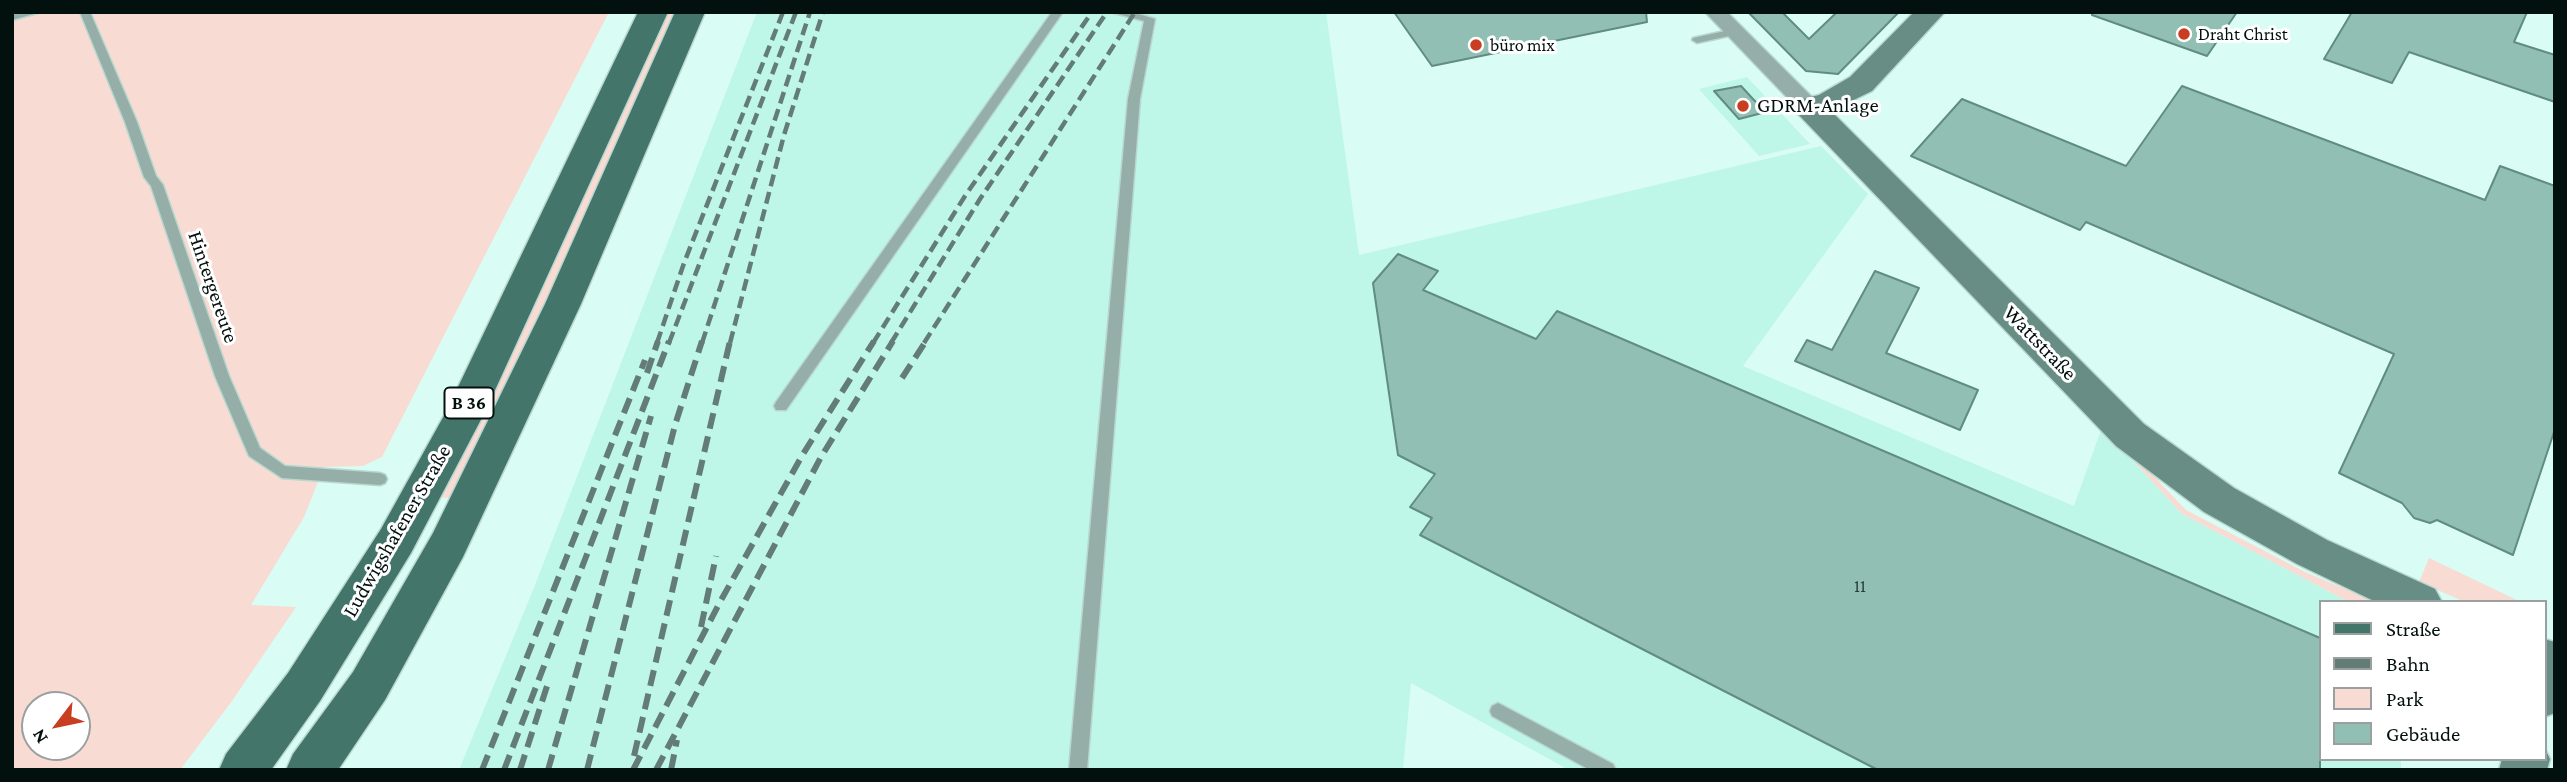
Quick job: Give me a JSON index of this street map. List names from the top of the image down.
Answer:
{
  "streets": {
    "main road": ["B 36", "Ludwigshafener Straße"],
    "street": ["Wattstraße"],
    "lane": ["Hintergereute"]
  },
  "places": ["Draht Christ", "büro mix", "GDRM-Anlage"],
  "house_numbers": ["11"],
  "legend": [
    "Straße",
    "Bahn",
    "Park",
    "Gebäude"
  ],
  "north": "bottom left"
}
